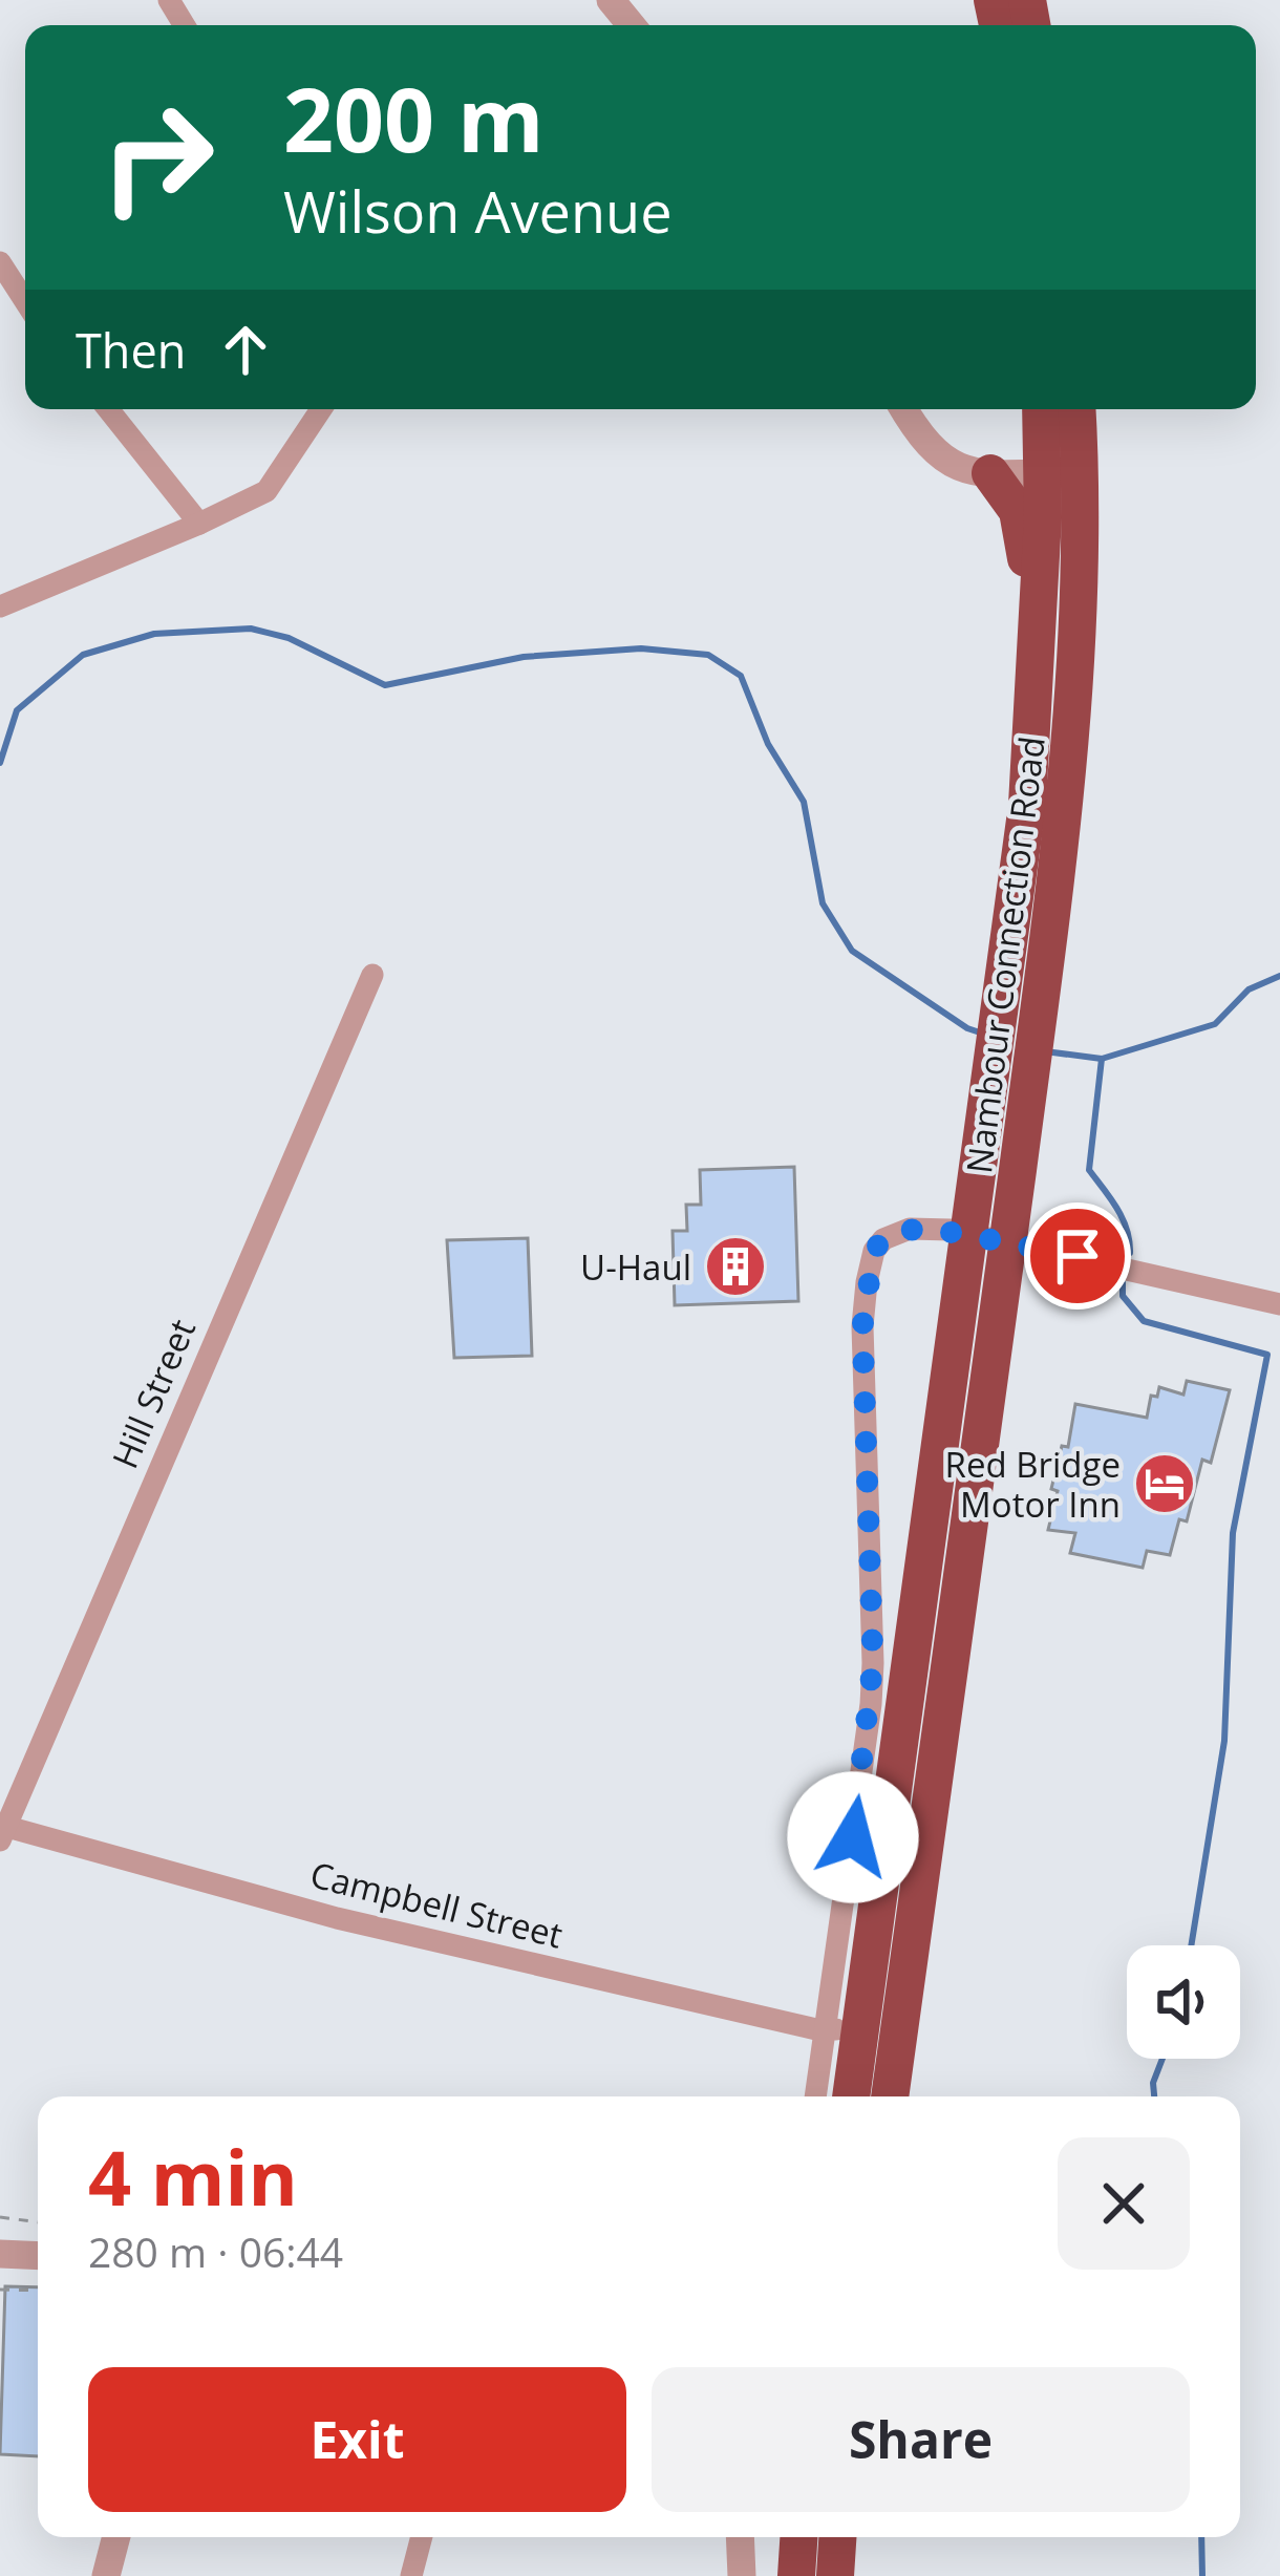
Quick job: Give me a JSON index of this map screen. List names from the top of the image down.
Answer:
{
  "streets": {
    "highway": ["Nambour Connection Road"],
    "street": ["Hill Street", "Campbell Street"]
  },
  "crossings": [
    ["Nambour Connection Road", "Campbell Street"],
    ["Hill Street", "Campbell Street"]
  ],
  "places": {
    "building": ["U-Haul"],
    "hotel": ["Red Bridge Motor Inn"]
  },
  "page": {
    "turn": ["200 m", "Wilson Avenue"],
    "then": "Then",
    "heading": ["4 min", "280 m · 06:44"],
    "buttons": ["Exit", "Share"]
  }
}
